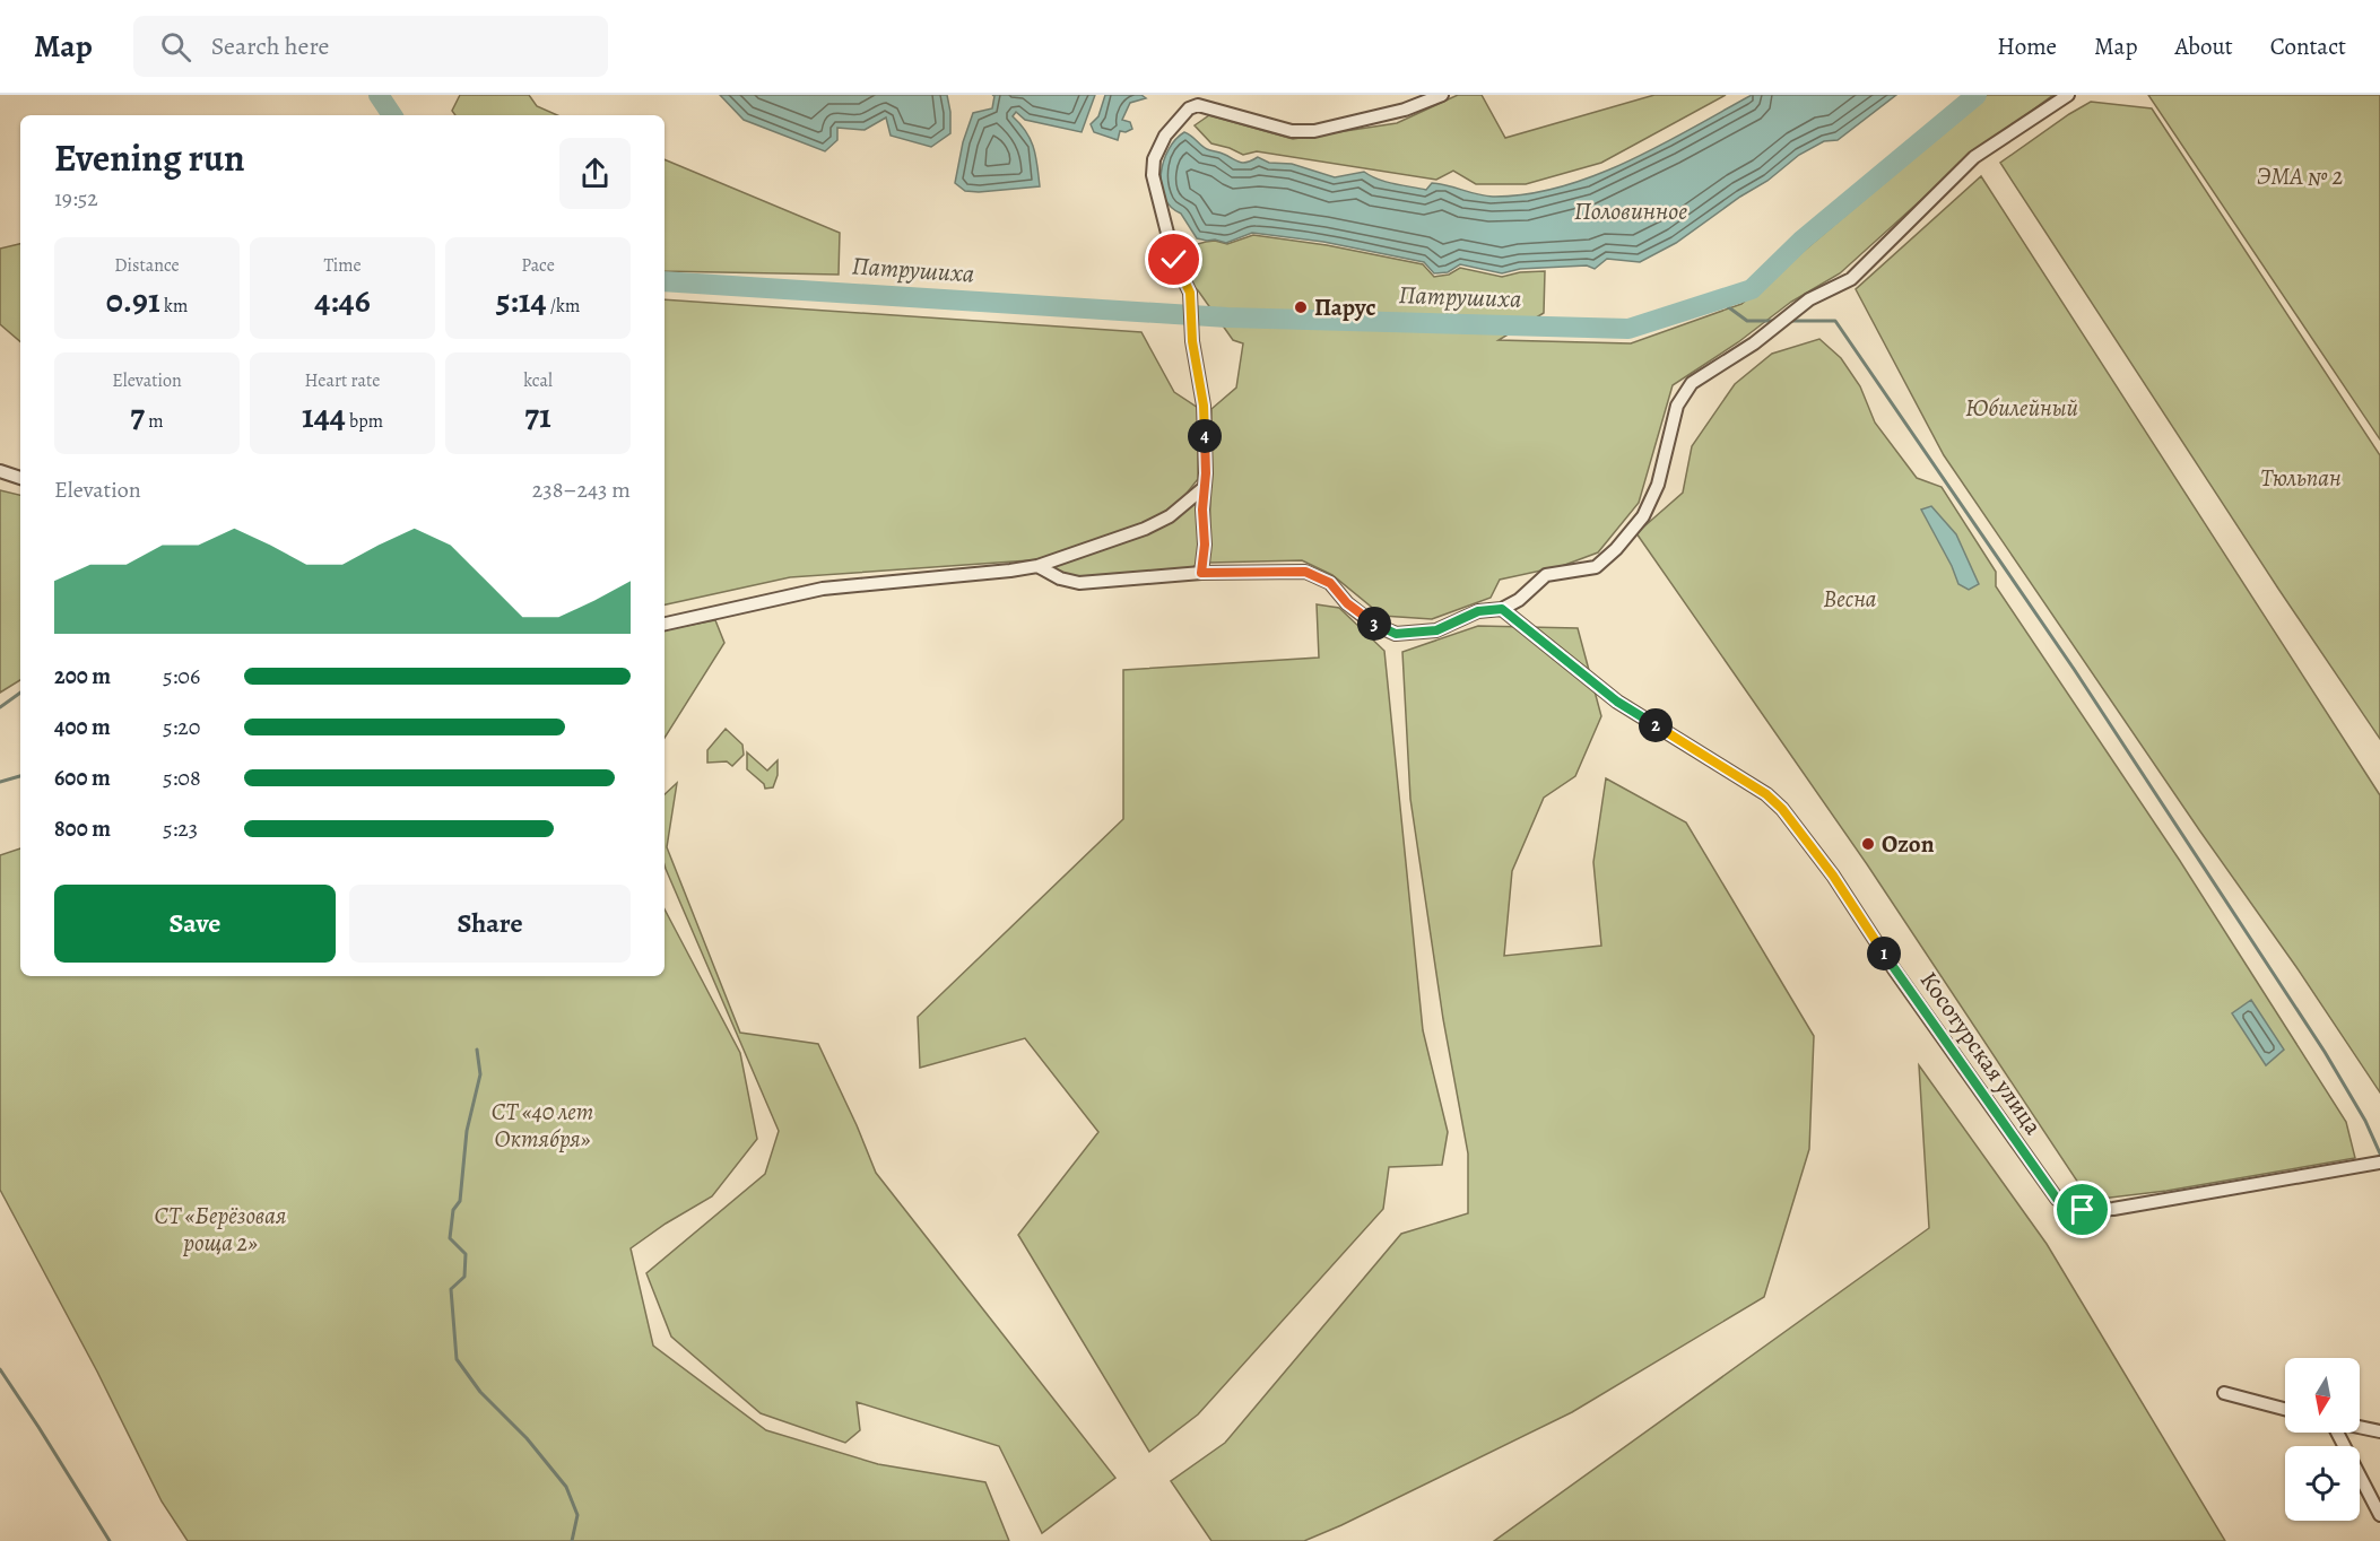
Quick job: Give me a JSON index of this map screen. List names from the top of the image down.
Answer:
{
  "streets": {
    "street": ["Косотурская улица"]
  },
  "water": ["Половинное", "Патрушиха"],
  "parks": [
    "ЭМА № 2",
    "Юбилейный",
    "Тюльпан",
    "Весна",
    "СТ «40 лет Октября»",
    "СТ «Берёзовая роща 2»"
  ],
  "places": ["Парус", "Ozon"],
  "north": "bottom",
  "page": {
    "header": "Map",
    "search": "Search here",
    "nav": [
      "Home",
      "Map",
      "About",
      "Contact"
    ],
    "heading": ["Evening run", "19:52"],
    "stats": [
      ["Distance", "0.91 km"],
      ["Time", "4:46"],
      ["Pace", "5:14 /km"],
      ["Elevation", "7 m"],
      ["Heart rate", "144 bpm"],
      ["kcal", "71"]
    ],
    "pins": [
      "4",
      "3",
      "2",
      "1"
    ],
    "chart": ["Elevation", "238–243 m"],
    "list": [
      {
        "name": "200 m",
        "note": "5:06"
      },
      {
        "name": "400 m",
        "note": "5:20"
      },
      {
        "name": "600 m",
        "note": "5:08"
      },
      {
        "name": "800 m",
        "note": "5:23"
      }
    ],
    "buttons": ["Save", "Share"]
  }
}
